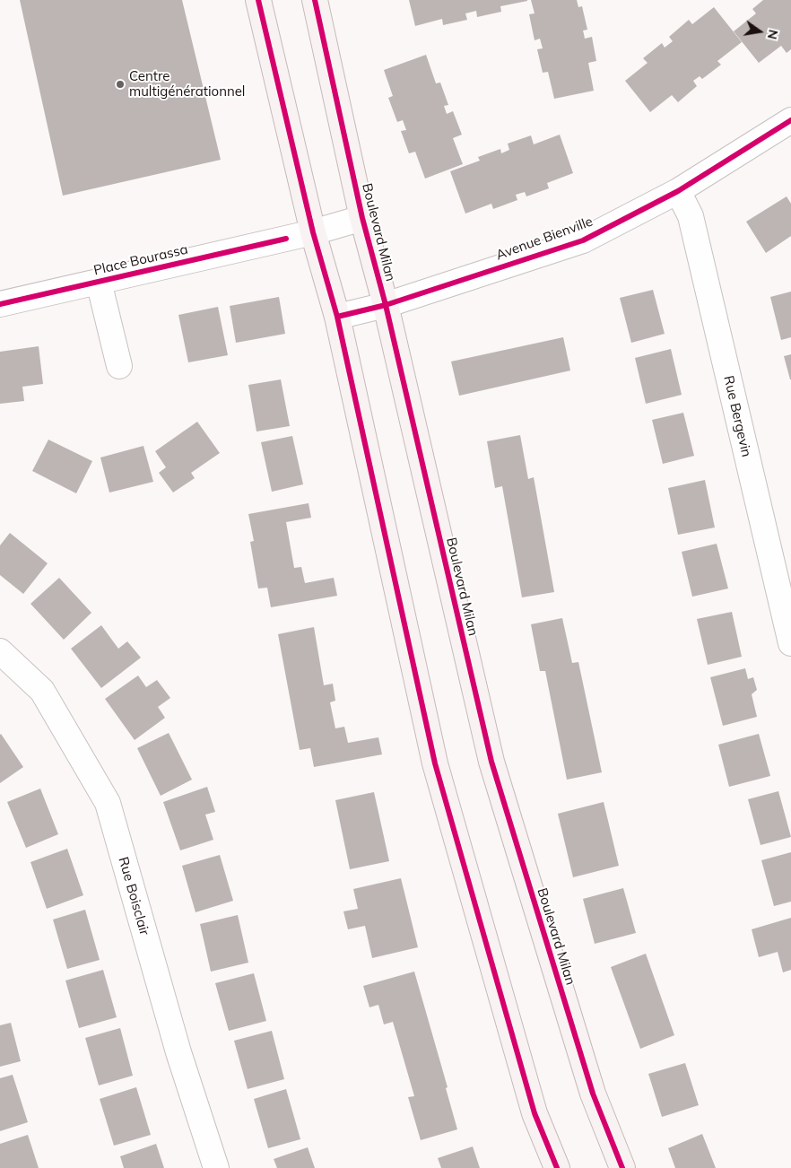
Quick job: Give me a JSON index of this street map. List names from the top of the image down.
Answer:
{
  "streets": {
    "main road": ["Boulevard Milan"],
    "street": [
      "Avenue Bienville",
      "Place Bourassa",
      "Rue Bergevin",
      "Rue Boisclair"
    ]
  },
  "crossings": [
    ["Boulevard Milan", "Avenue Bienville"],
    ["Boulevard Milan", "Place Bourassa"],
    ["Avenue Bienville", "Rue Bergevin"]
  ],
  "places": ["Centre multigénérationnel"],
  "north": "right"
}
